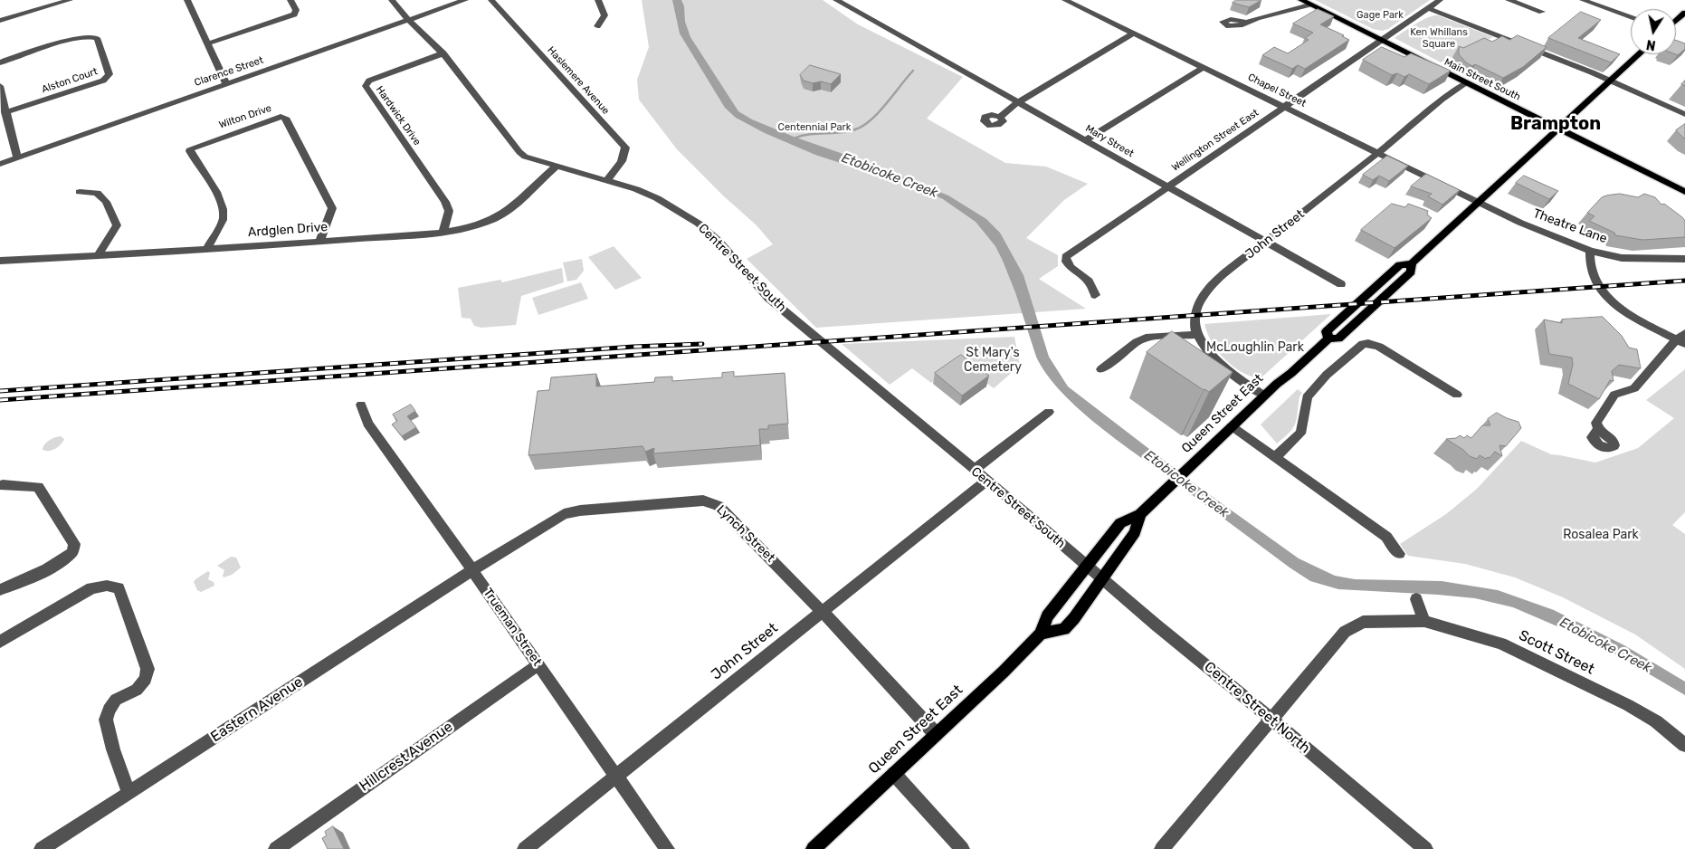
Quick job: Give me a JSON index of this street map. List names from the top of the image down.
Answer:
{
  "streets": {
    "main road": ["Main Street South", "Queen Street East"],
    "street": [
      "Clarence Street",
      "Alston Court",
      "Haslemere Avenue",
      "Chapel Street",
      "Hardwick Drive",
      "Wilton Drive",
      "Wellington Street East",
      "Mary Street",
      "Theatre Lane",
      "Ardglen Drive",
      "John Street",
      "Centre Street South",
      "Lynch Street",
      "Trueman Street",
      "Scott Street",
      "Centre Street North",
      "Eastern Avenue",
      "Hillcrest Avenue"
    ]
  },
  "crossings": [
    ["Clarence Street", "Centre Street South"],
    ["Main Street South", "Wellington Street East"],
    ["Main Street South", "John Street"],
    ["Main Street South", "Queen Street East"],
    ["Haslemere Avenue", "Centre Street South"],
    ["Chapel Street", "Wellington Street East"],
    ["Chapel Street", "Theatre Lane"],
    ["Chapel Street", "John Street"],
    ["Chapel Street", "Queen Street East"],
    ["Hardwick Drive", "Ardglen Drive"],
    ["Hardwick Drive", "Centre Street South"],
    ["Wilton Drive", "Ardglen Drive"],
    ["Wellington Street East", "Mary Street"],
    ["Mary Street", "John Street"],
    ["Theatre Lane", "Queen Street East"],
    ["Ardglen Drive", "Centre Street South"],
    ["John Street", "Centre Street South"],
    ["John Street", "Lynch Street"],
    ["John Street", "Trueman Street"],
    ["Centre Street South", "Queen Street East"],
    ["Centre Street South", "Centre Street North"],
    ["Queen Street East", "Lynch Street"],
    ["Queen Street East", "Centre Street North"],
    ["Lynch Street", "Trueman Street"],
    ["Lynch Street", "Eastern Avenue"],
    ["Trueman Street", "Eastern Avenue"],
    ["Trueman Street", "Hillcrest Avenue"],
    ["Scott Street", "Centre Street North"]
  ],
  "districts": ["Brampton"],
  "water": ["Etobicoke Creek"],
  "parks": [
    "Gage Park",
    "Ken Whillans Square",
    "Centennial Park",
    "McLoughlin Park",
    "St Mary's Cemetery",
    "Rosalea Park"
  ],
  "north": "bottom"
}
